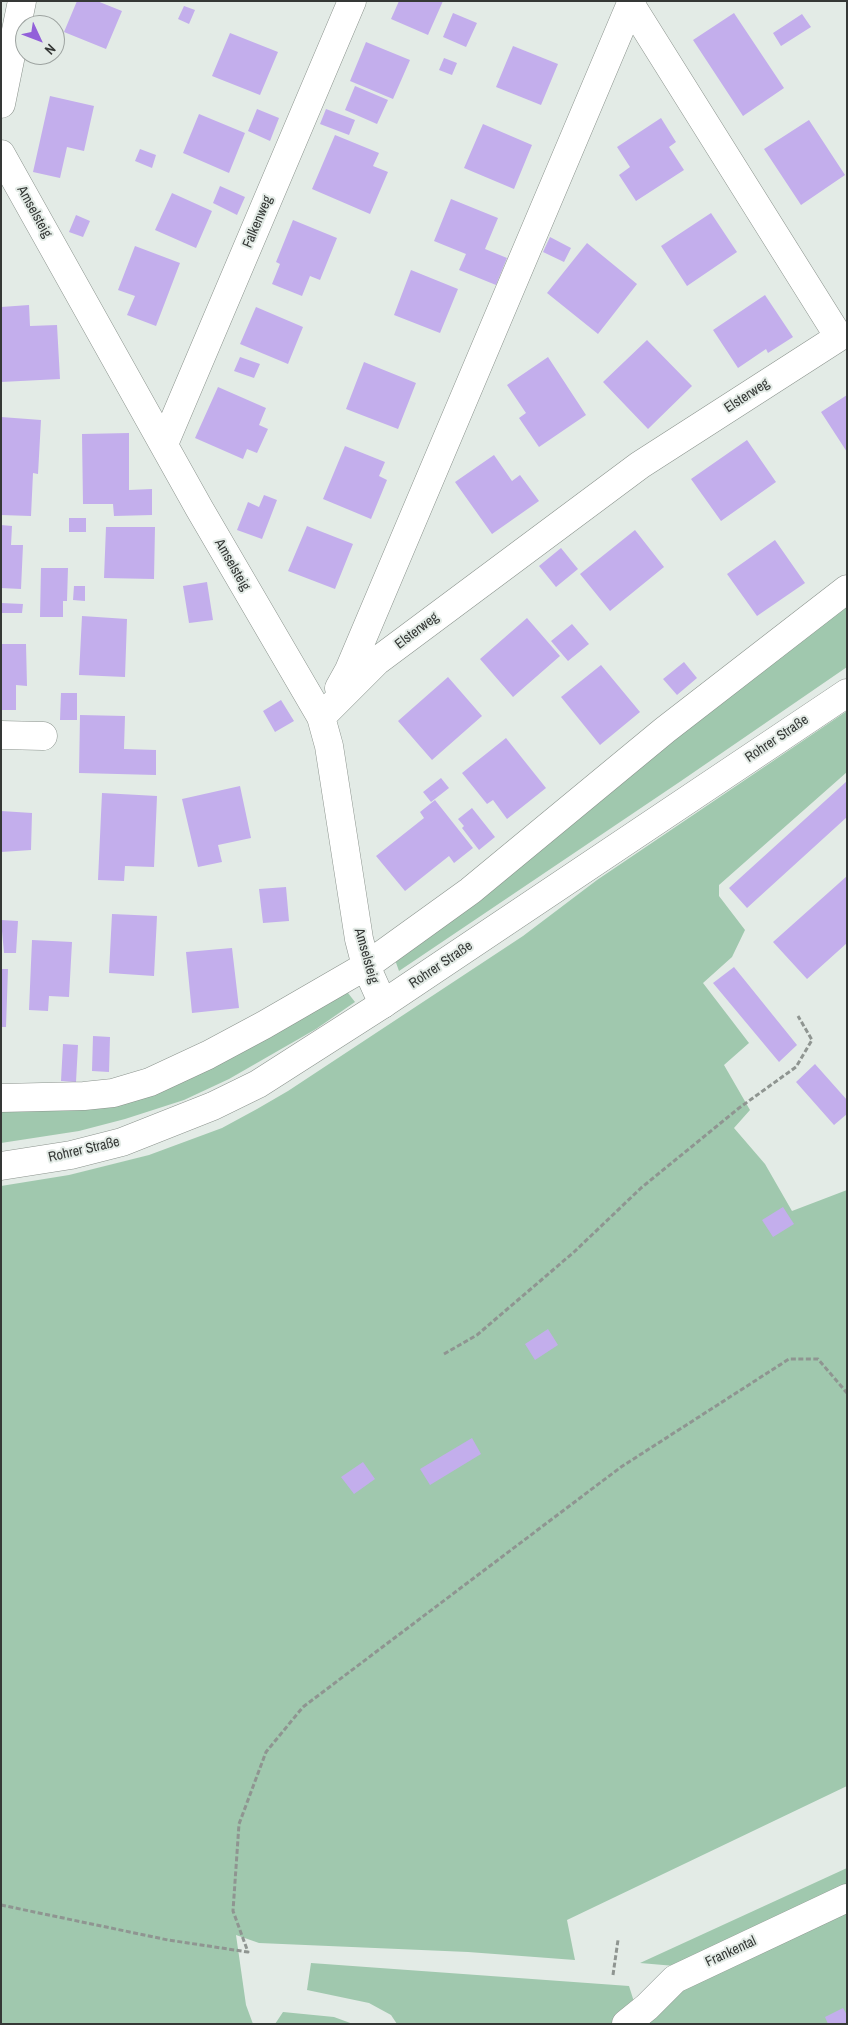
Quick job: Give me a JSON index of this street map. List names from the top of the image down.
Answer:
{
  "streets": {
    "street": [
      "Amselsteig",
      "Falkenweg",
      "Elsterweg",
      "Rohrer Straße",
      "Frankental"
    ]
  },
  "crossings": [
    ["Amselsteig", "Falkenweg"],
    ["Amselsteig", "Elsterweg"],
    ["Amselsteig", "Rohrer Straße"]
  ],
  "north": "bottom right"
}
